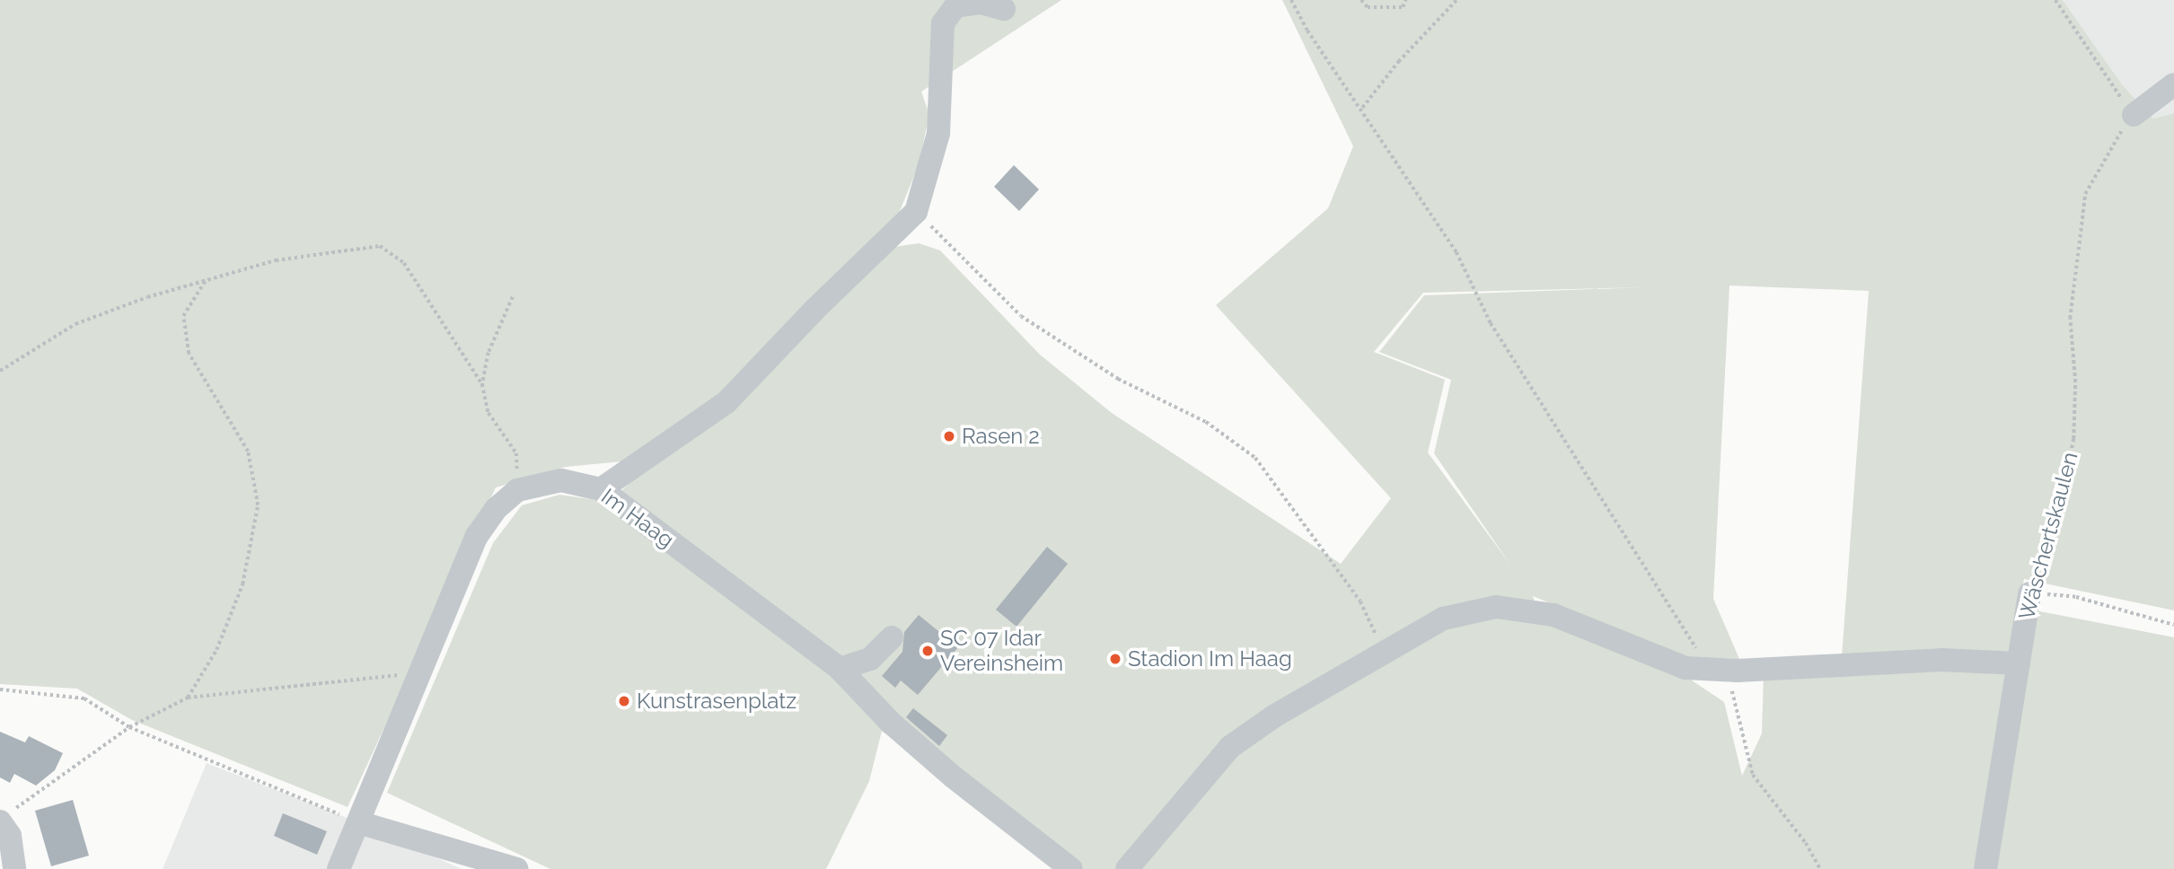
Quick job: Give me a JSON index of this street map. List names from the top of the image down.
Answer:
{
  "streets": {
    "street": ["Im Haag", "Wäschertskaulen"]
  },
  "places": [
    "Rasen 2",
    "SC 07 Idar Vereinsheim",
    "Stadion Im Haag",
    "Kunstrasenplatz"
  ]
}
